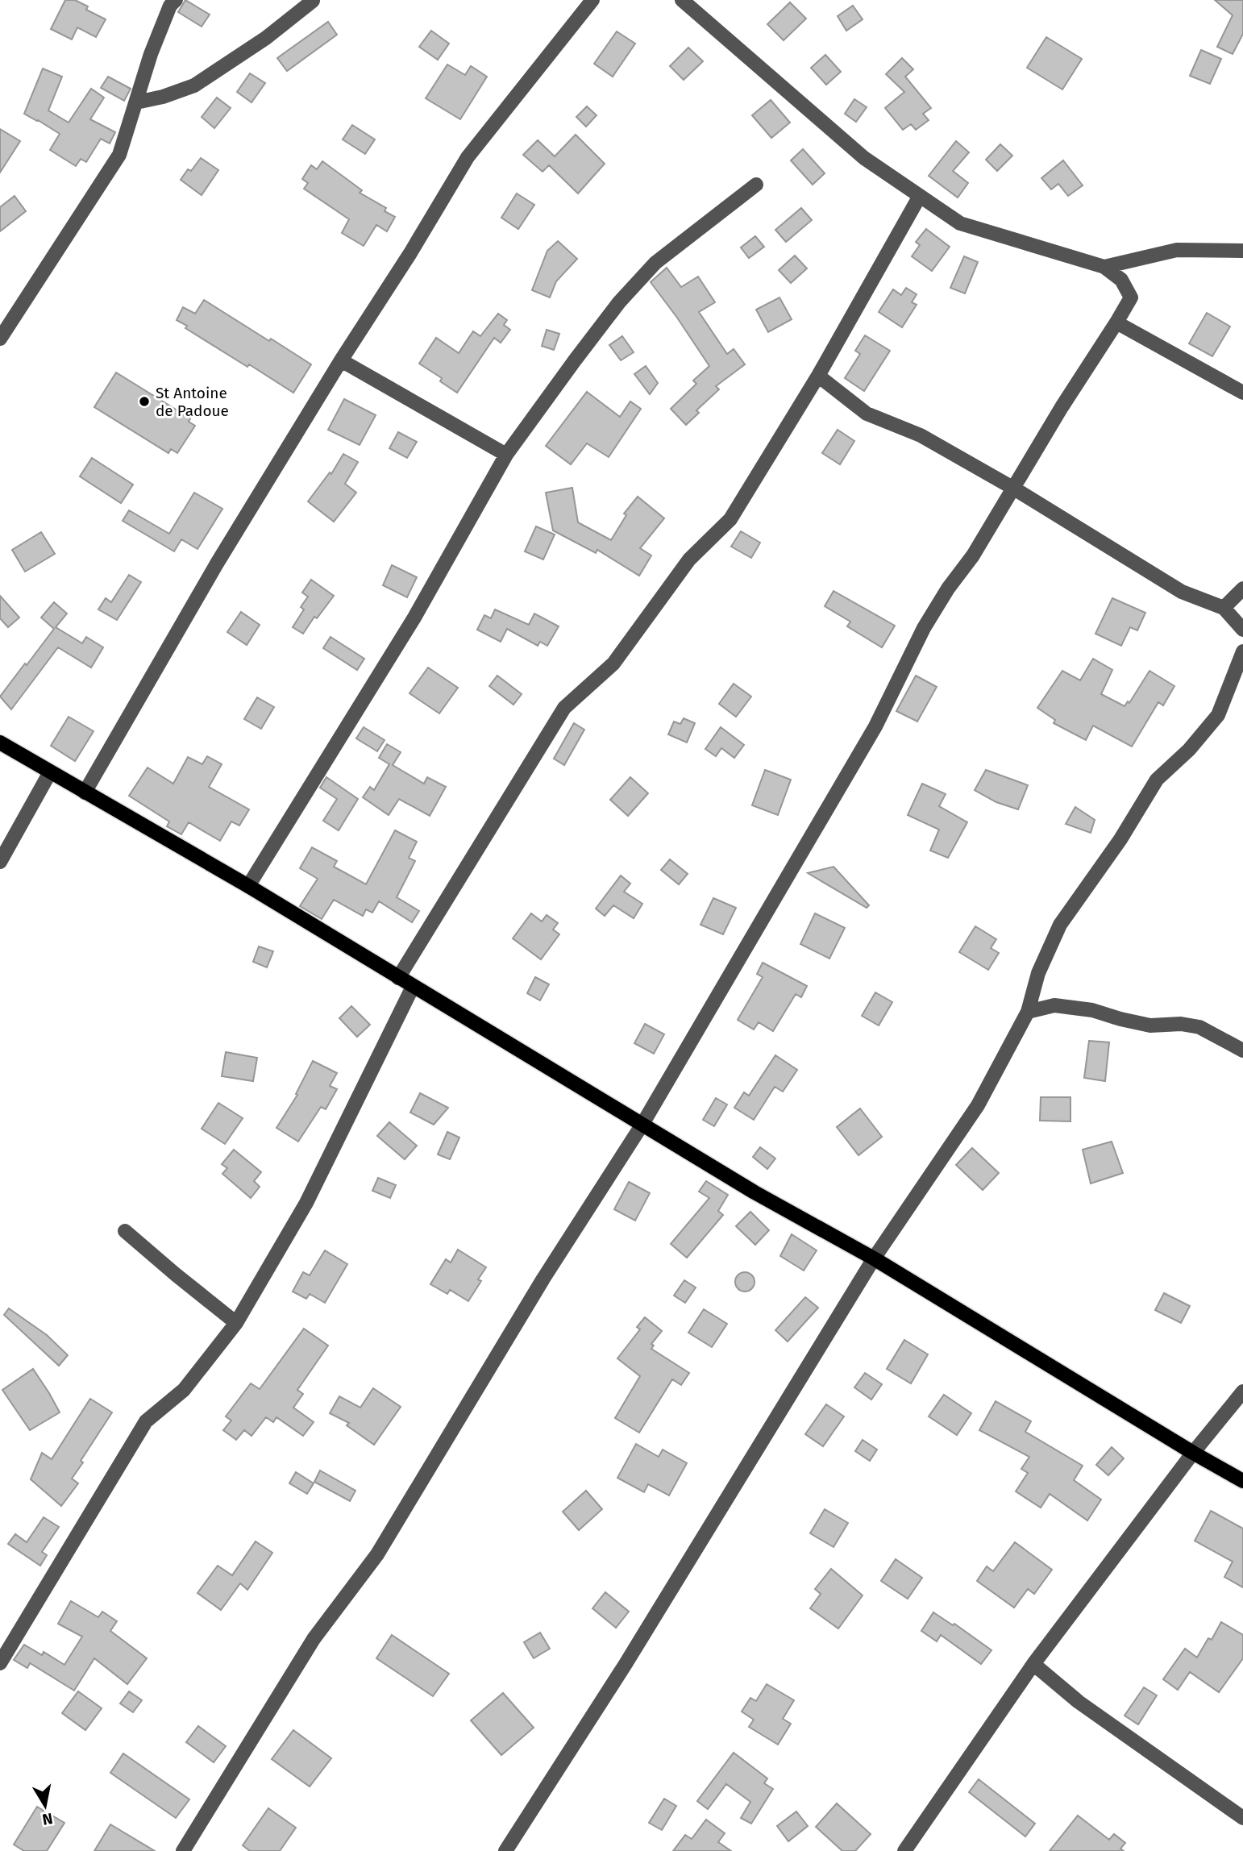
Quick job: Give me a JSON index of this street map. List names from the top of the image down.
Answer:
{
  "places": ["St Antoine de Padoue"],
  "north": "bottom"
}
